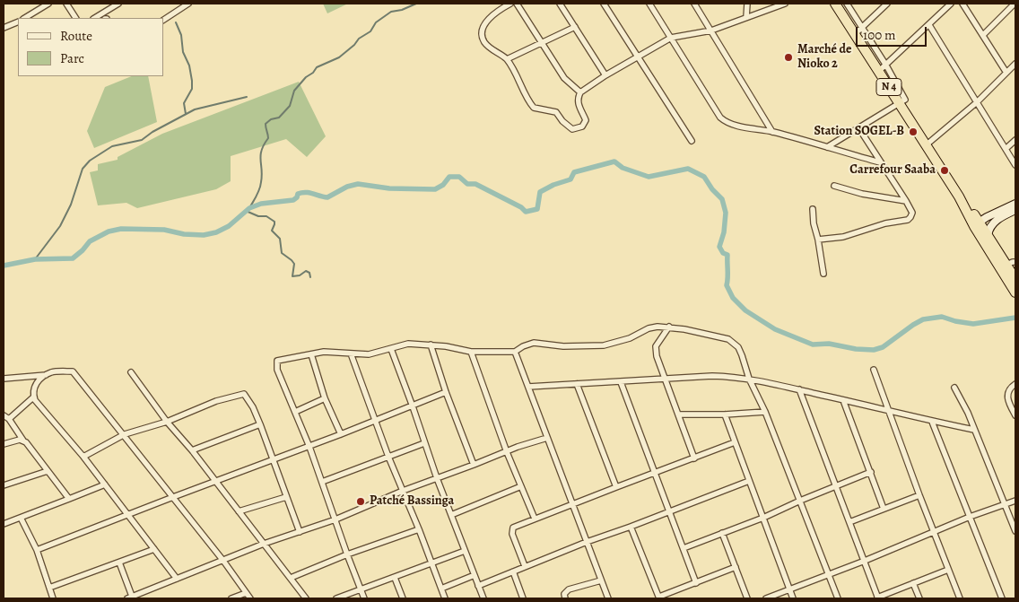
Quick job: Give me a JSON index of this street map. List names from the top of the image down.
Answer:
{
  "streets": {
    "highway": ["N 4"]
  },
  "places": [
    "Marché de Nioko 2",
    "Station SOGEL-B",
    "Carrefour Saaba",
    "Patché Bassinga"
  ],
  "legend": ["Route", "Parc"],
  "scale_bar": "100 m"
}
